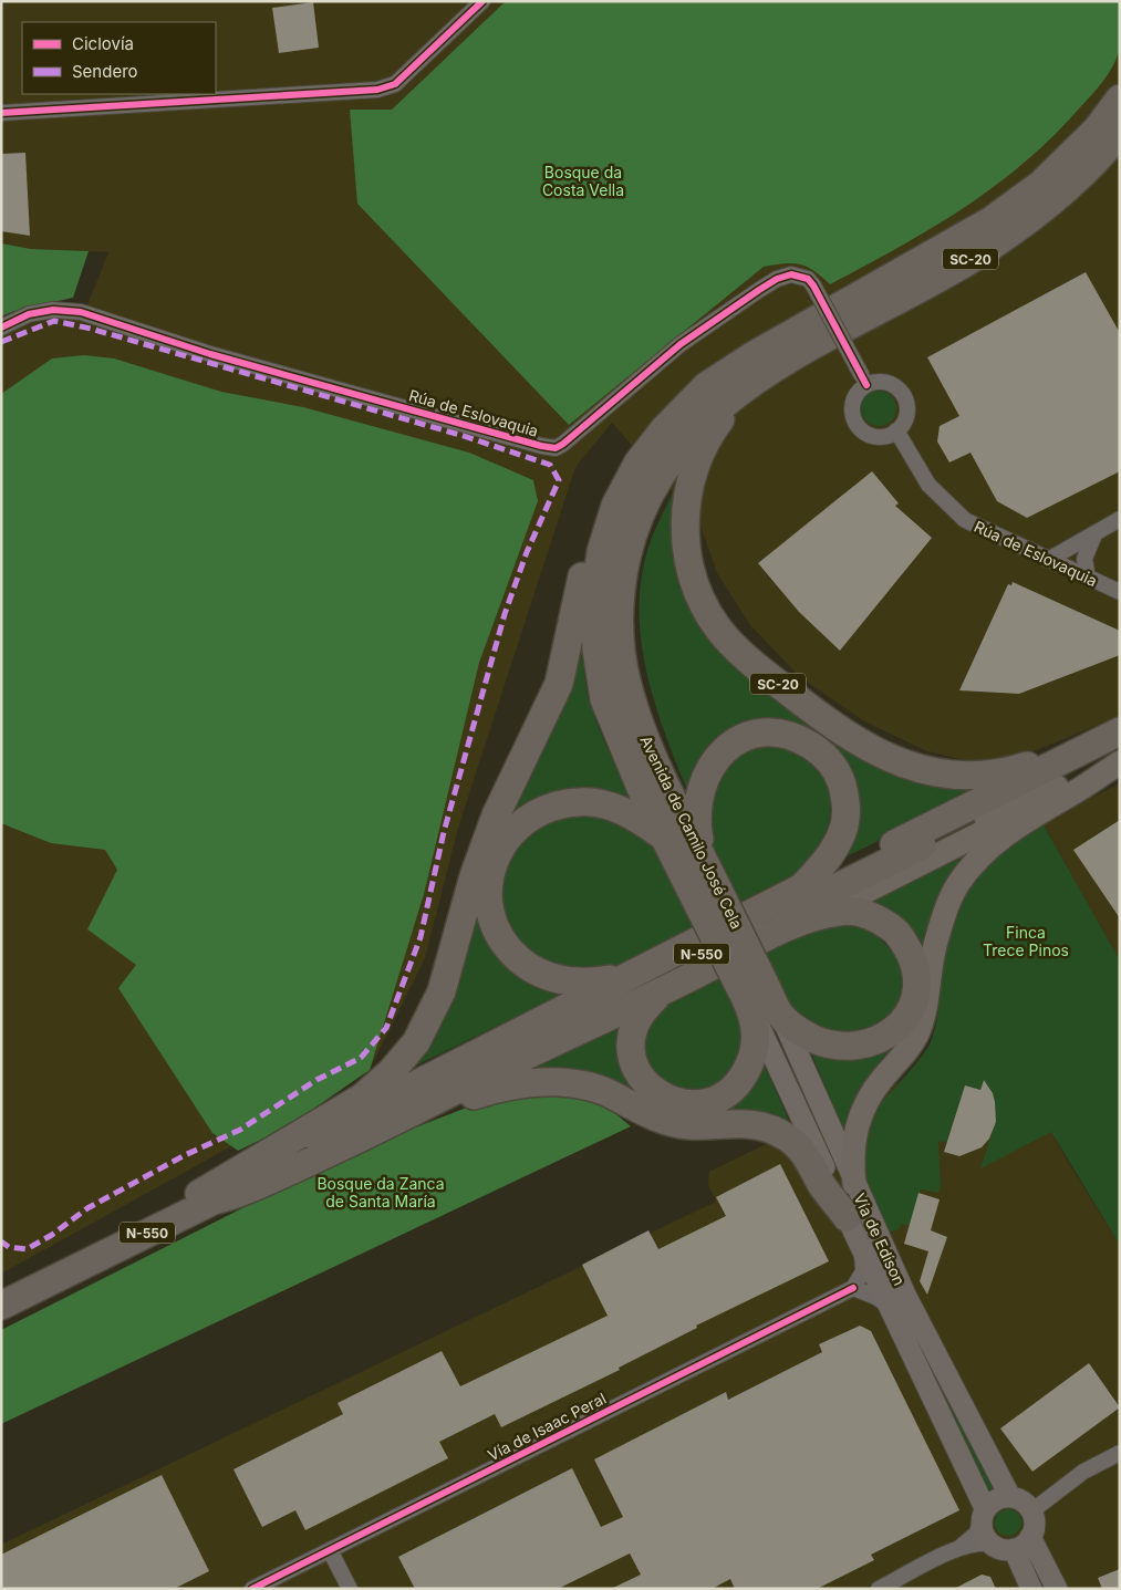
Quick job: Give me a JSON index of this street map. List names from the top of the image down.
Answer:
{
  "streets": {
    "highway": [
      "SC-20",
      "Avenida de Camilo José Cela",
      "N-550",
      "Vía de Edison"
    ],
    "street": ["Rúa de Eslovaquia", "Vía de Isaac Peral"]
  },
  "crossings": [
    ["SC-20", "Avenida de Camilo José Cela"],
    ["Avenida de Camilo José Cela", "Vía de Edison"]
  ],
  "parks": ["Bosque da Costa Vella", "Finca Trece Pinos", "Bosque da Zanca de Santa María"],
  "legend": ["Ciclovía", "Sendero"]
}
